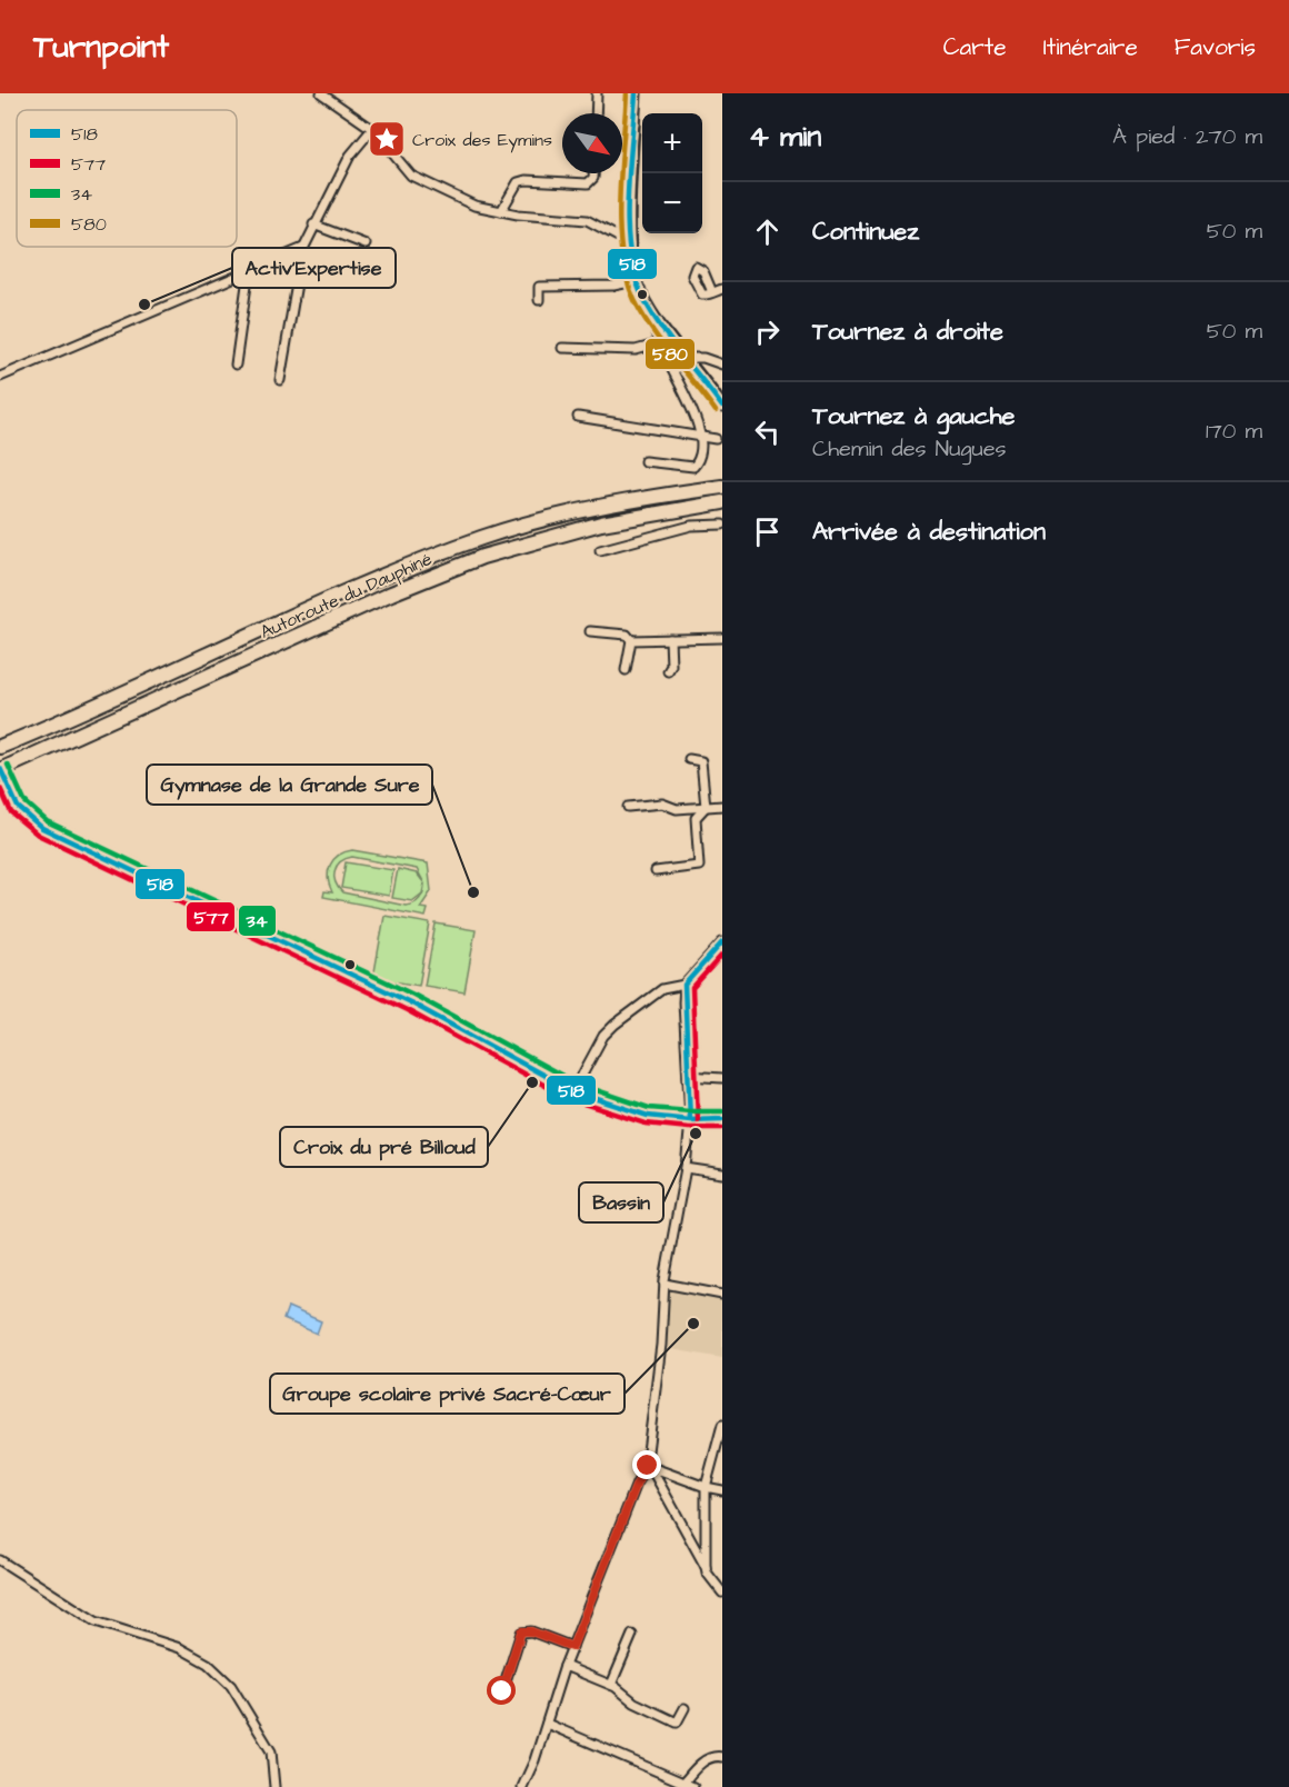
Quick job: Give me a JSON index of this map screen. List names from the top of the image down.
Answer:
{
  "streets": {
    "highway": ["Autoroute du Dauphiné"]
  },
  "places": {
    "place": ["Croix des Eymins"],
    "other": [
      "Activ'Expertise",
      "Gymnase de la Grande Sure",
      "Croix du pré Billoud",
      "Bassin",
      "Groupe scolaire privé Sacré-Cœur"
    ]
  },
  "lines": [
    "transit line 518",
    "transit line 580",
    "transit line 34",
    "transit line 577"
  ],
  "legend": [
    "518",
    "577",
    "34",
    "580"
  ],
  "north": "bottom right",
  "page": {
    "header": "Turnpoint",
    "nav": ["Carte", "Itinéraire", "Favoris"],
    "heading": ["4 min", "À pied · 270 m"],
    "map_buttons": ["+", "−"],
    "list": [
      ["Continuez", "50 m"],
      ["Tournez à droite", "50 m"],
      ["Tournez à gauche", "Chemin des Nugues", "170 m"],
      "Arrivée à destination"
    ]
  }
}
